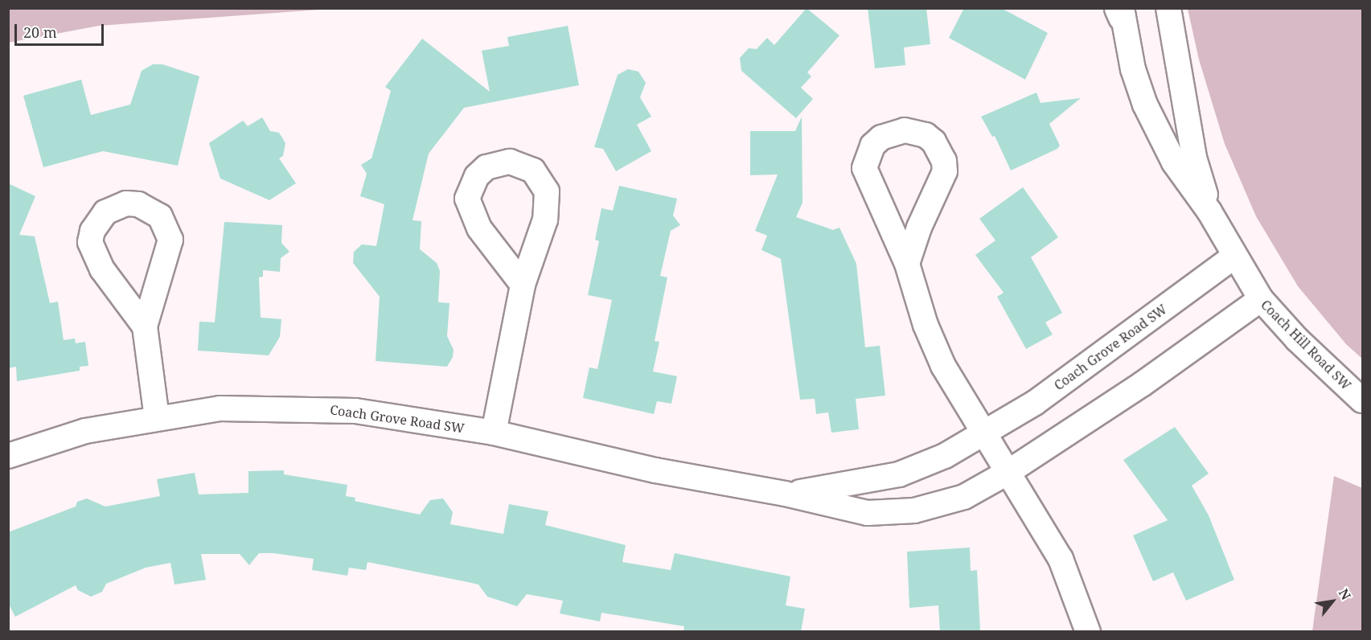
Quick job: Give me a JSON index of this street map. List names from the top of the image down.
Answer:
{
  "streets": {
    "street": ["Coach Hill Road SW", "Coach Grove Road SW"]
  },
  "crossings": [
    ["Coach Hill Road SW", "Coach Grove Road SW"]
  ],
  "scale_bar": "20 m",
  "north": "top right"
}
